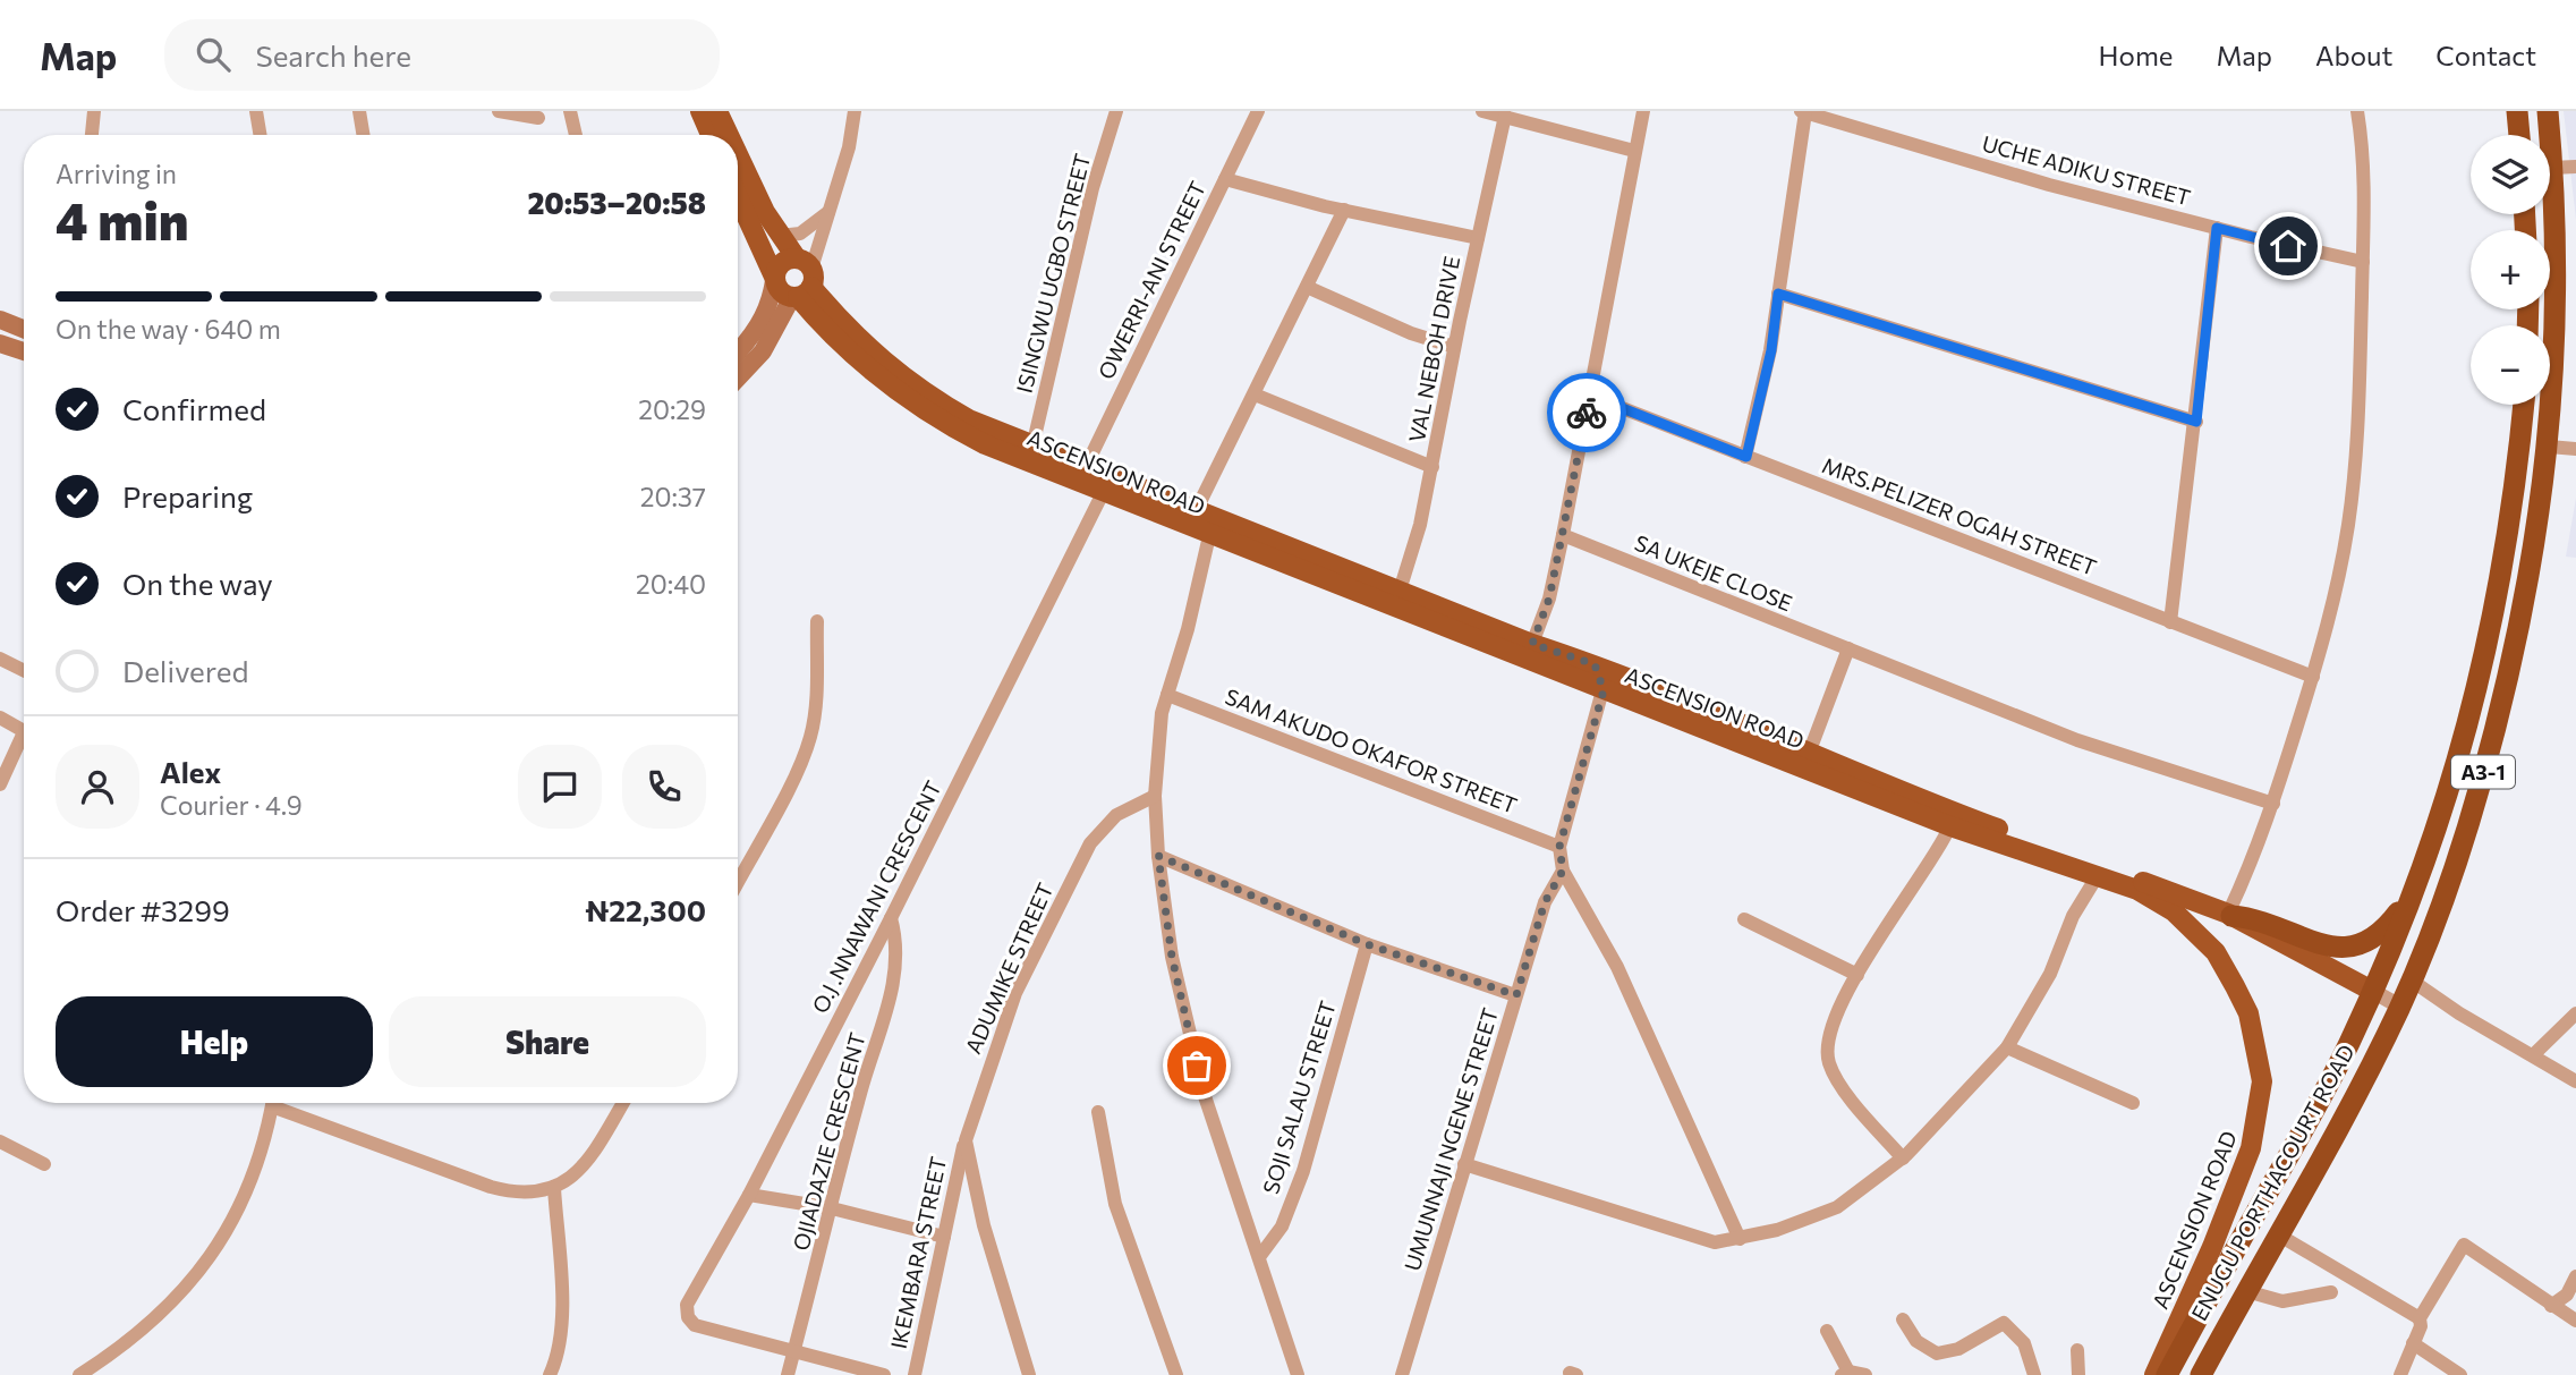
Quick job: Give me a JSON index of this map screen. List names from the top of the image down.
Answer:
{
  "streets": {
    "highway": ["A3-1", "ENUGU PORTHACOURT ROAD"],
    "main road": ["ASCENSION ROAD"],
    "street": [
      "UCHE ADIKU STREET",
      "ISINGWU UGBO STREET",
      "OWERRI-ANI STREET",
      "VAL NEBOH DRIVE",
      "MRS.PELIZER OGAH STREET",
      "SA UKEJE CLOSE",
      "SAM AKUDO OKAFOR STREET",
      "O.J .NNAWANI CRESCENT",
      "ADUMIKE STREET",
      "SOJI SALAU STREET",
      "UMUNNAJI NGENE STREET",
      "OJIADAZIE CRESCENT",
      "IKEMBARA STREET"
    ]
  },
  "crossings": [
    ["ISINGWU UGBO STREET", "ASCENSION ROAD"],
    ["OWERRI-ANI STREET", "ASCENSION ROAD"],
    ["VAL NEBOH DRIVE", "ASCENSION ROAD"],
    ["ASCENSION ROAD", "O.J .NNAWANI CRESCENT"],
    ["ASCENSION ROAD", "ENUGU PORTHACOURT ROAD"],
    ["O.J .NNAWANI CRESCENT", "OJIADAZIE CRESCENT"],
    ["ADUMIKE STREET", "IKEMBARA STREET"]
  ],
  "page": {
    "header": "Map",
    "search": "Search here",
    "nav": [
      "Home",
      "Map",
      "About",
      "Contact"
    ],
    "map_buttons": ["+", "−"],
    "heading": ["4 min", "Arriving in", "20:53–20:58"],
    "panel": [
      "Alex",
      "Courier · 4.9",
      "Order #3299",
      "₦22,300"
    ],
    "bar": "On the way · 640 m",
    "list": [
      ["Confirmed", "20:29"],
      ["Preparing", "20:37"],
      ["On the way", "20:40"],
      "Delivered"
    ],
    "buttons": ["Help", "Share"]
  }
}
